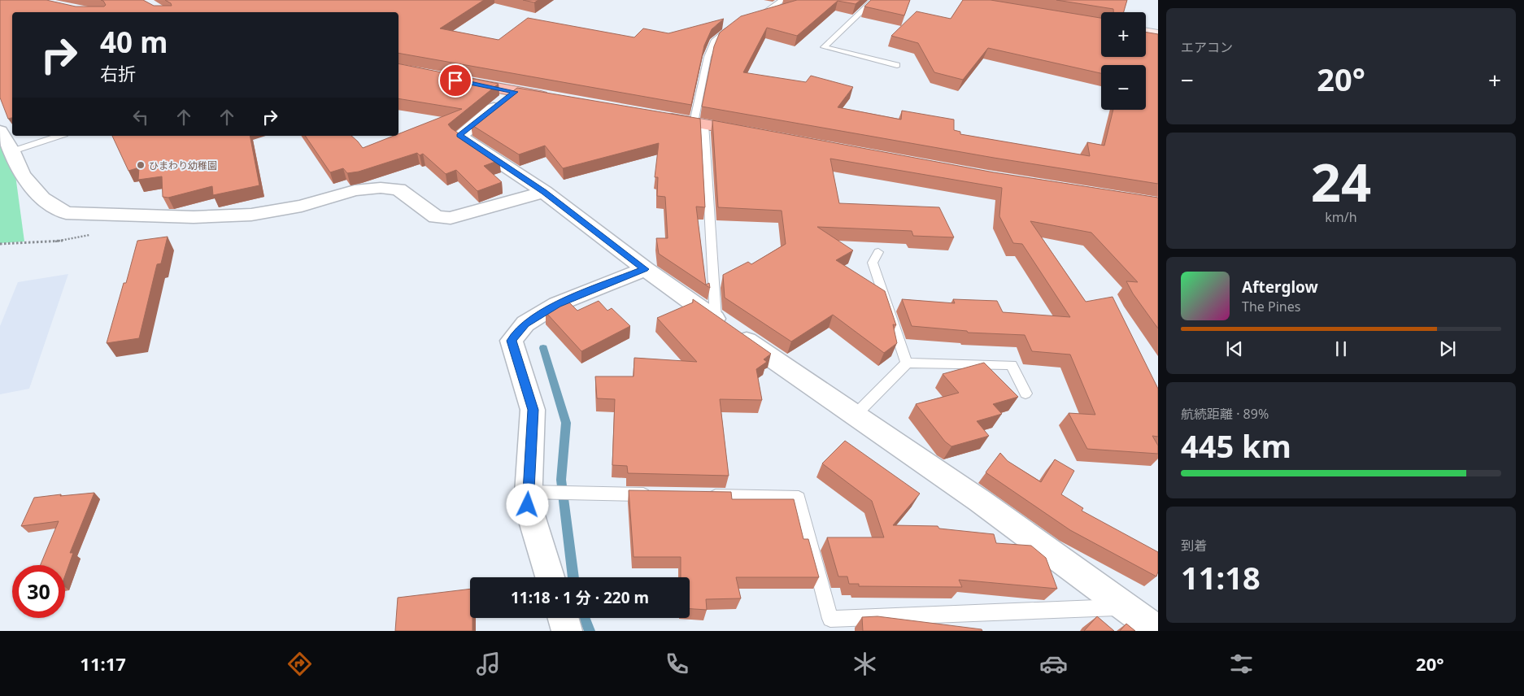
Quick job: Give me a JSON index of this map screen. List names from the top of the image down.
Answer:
{
  "places": ["ひまわり幼稚園"],
  "page": {
    "tile": [
      "エアコン",
      ["24", "km/h"],
      ["航続距離 · 89%", "445 km"],
      ["到着", "11:18"]
    ],
    "map_buttons": ["+", "−"],
    "turn": ["40 m", "右折"],
    "heat": ["−", "20°", "+"],
    "song": ["Afterglow", "The Pines"],
    "limit": "30",
    "trip": "11:18 · 1 分 · 220 m",
    "tabs": ["11:17", "20°"]
  }
}
